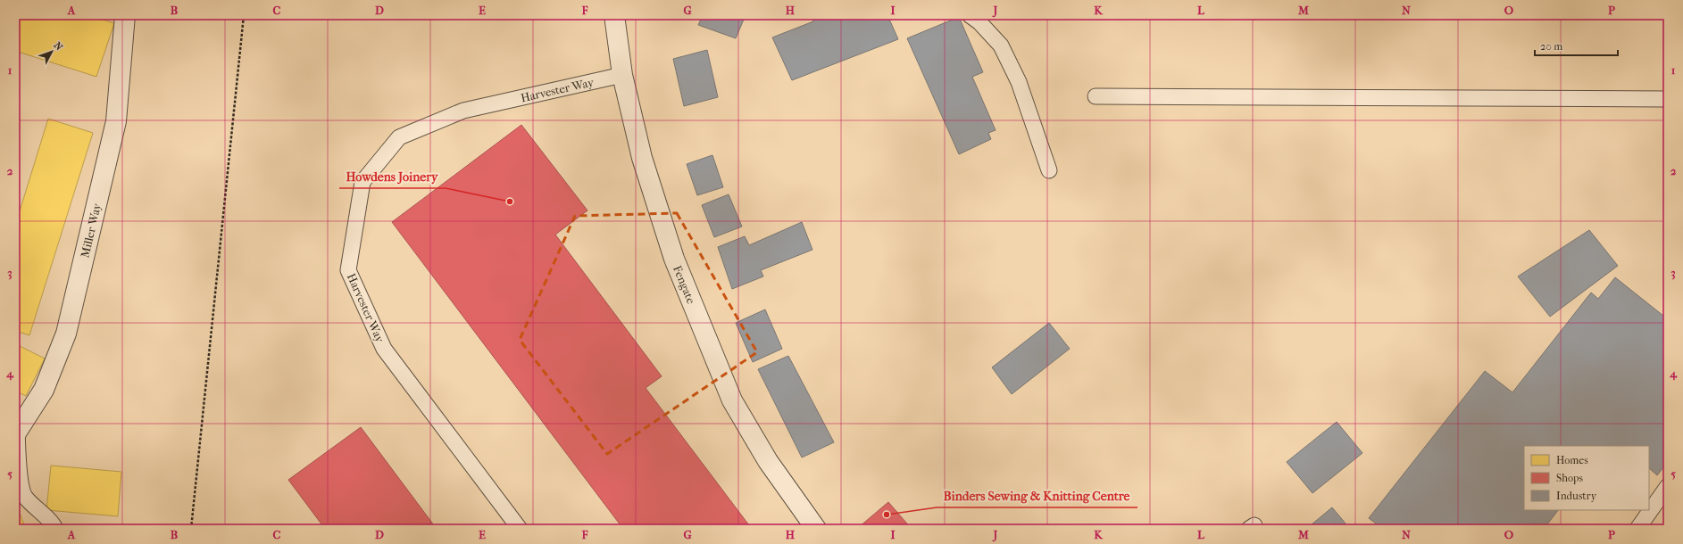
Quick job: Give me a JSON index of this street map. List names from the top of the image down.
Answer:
{
  "streets": {
    "street": ["Miller Way", "Fengate"],
    "lane": ["Harvester Way"]
  },
  "crossings": [
    ["Harvester Way", "Fengate"]
  ],
  "places": ["Howdens Joinery", "Binders Sewing & Knitting Centre"],
  "legend": ["Homes", "Shops", "Industry"],
  "scale_bar": "20 m",
  "north": "top right",
  "grid": {
    "columns": [
      "A",
      "B",
      "C",
      "D",
      "E",
      "F",
      "G",
      "H",
      "I",
      "J",
      "K",
      "L",
      "M",
      "N",
      "O",
      "P"
    ],
    "rows": [
      "1",
      "2",
      "3",
      "4",
      "5"
    ]
  }
}
